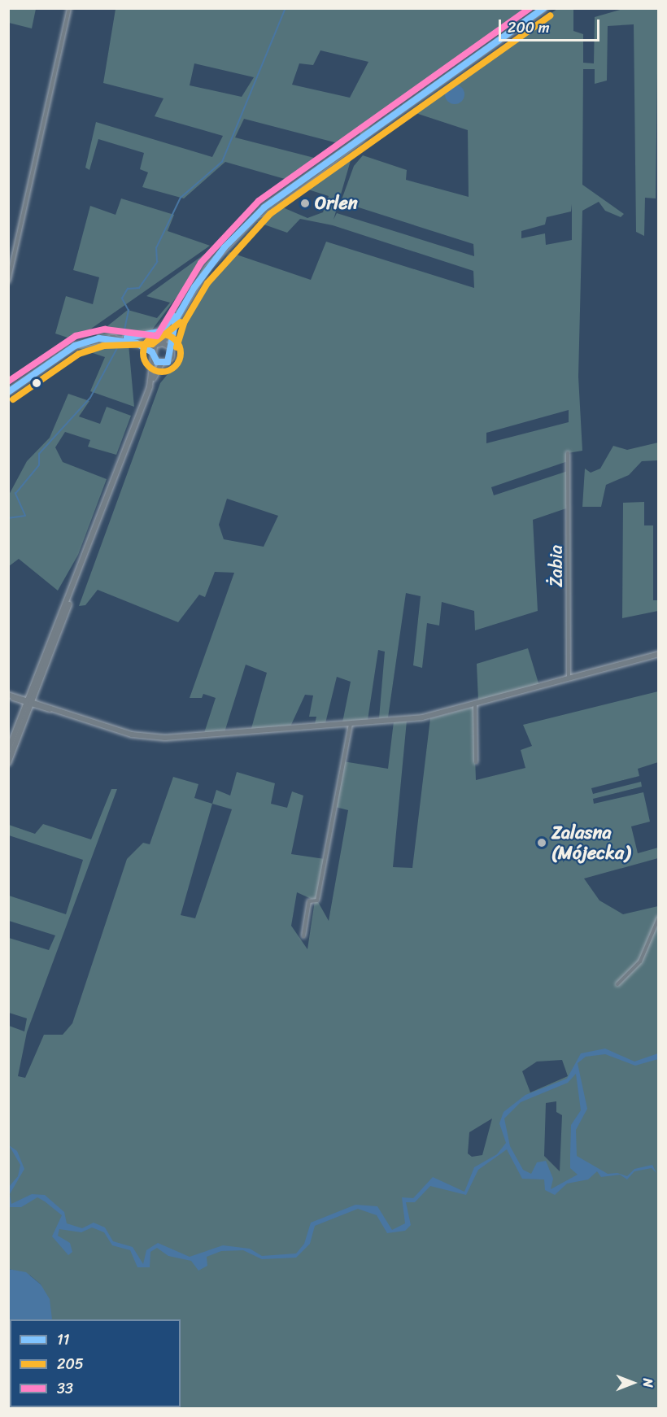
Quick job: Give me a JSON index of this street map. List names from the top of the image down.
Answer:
{
  "streets": {
    "street": ["Żabia"]
  },
  "places": ["Orlen", "Zalasna (Mójecka)"],
  "lines": ["transit line 11", "transit line 33", "transit line 205"],
  "legend": ["11", "205", "33"],
  "scale_bar": "200 m",
  "north": "right"
}
